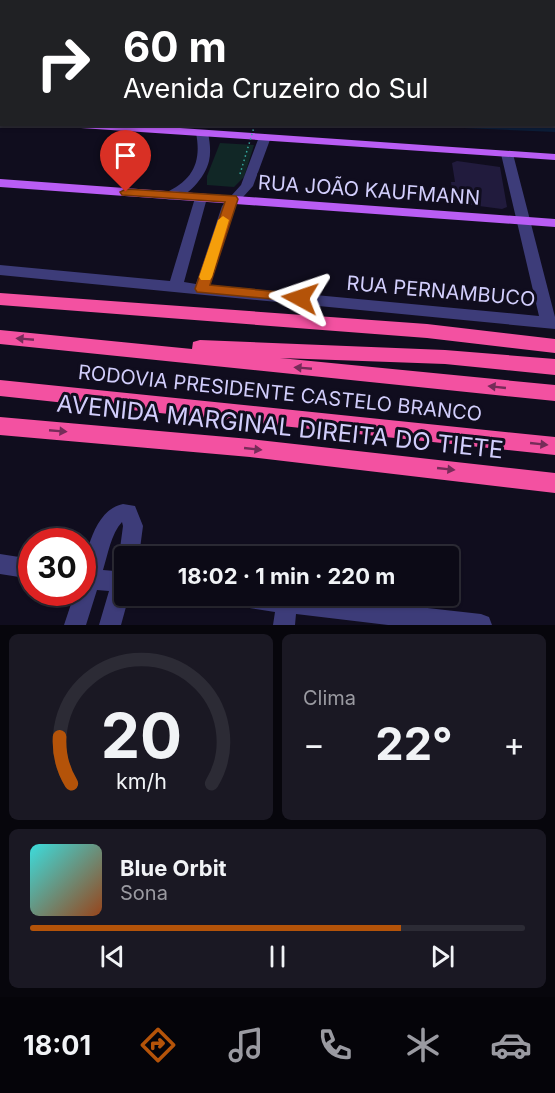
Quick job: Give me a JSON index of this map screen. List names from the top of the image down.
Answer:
{
  "streets": {
    "highway": ["RODOVIA PRESIDENTE CASTELO BRANCO", "AVENIDA MARGINAL DIREITA DO TIETE"],
    "main road": ["RUA JOÃO KAUFMANN"],
    "street": ["RUA PERNAMBUCO"]
  },
  "page": {
    "turn": ["60 m", "Avenida Cruzeiro do Sul"],
    "limit": "30",
    "trip": "18:02 · 1 min · 220 m",
    "tile": "Clima",
    "heat": ["−", "22°", "+"],
    "song": ["Blue Orbit", "Sona"],
    "tabs": "18:01",
    "gauge": ["20", "km/h"]
  }
}
